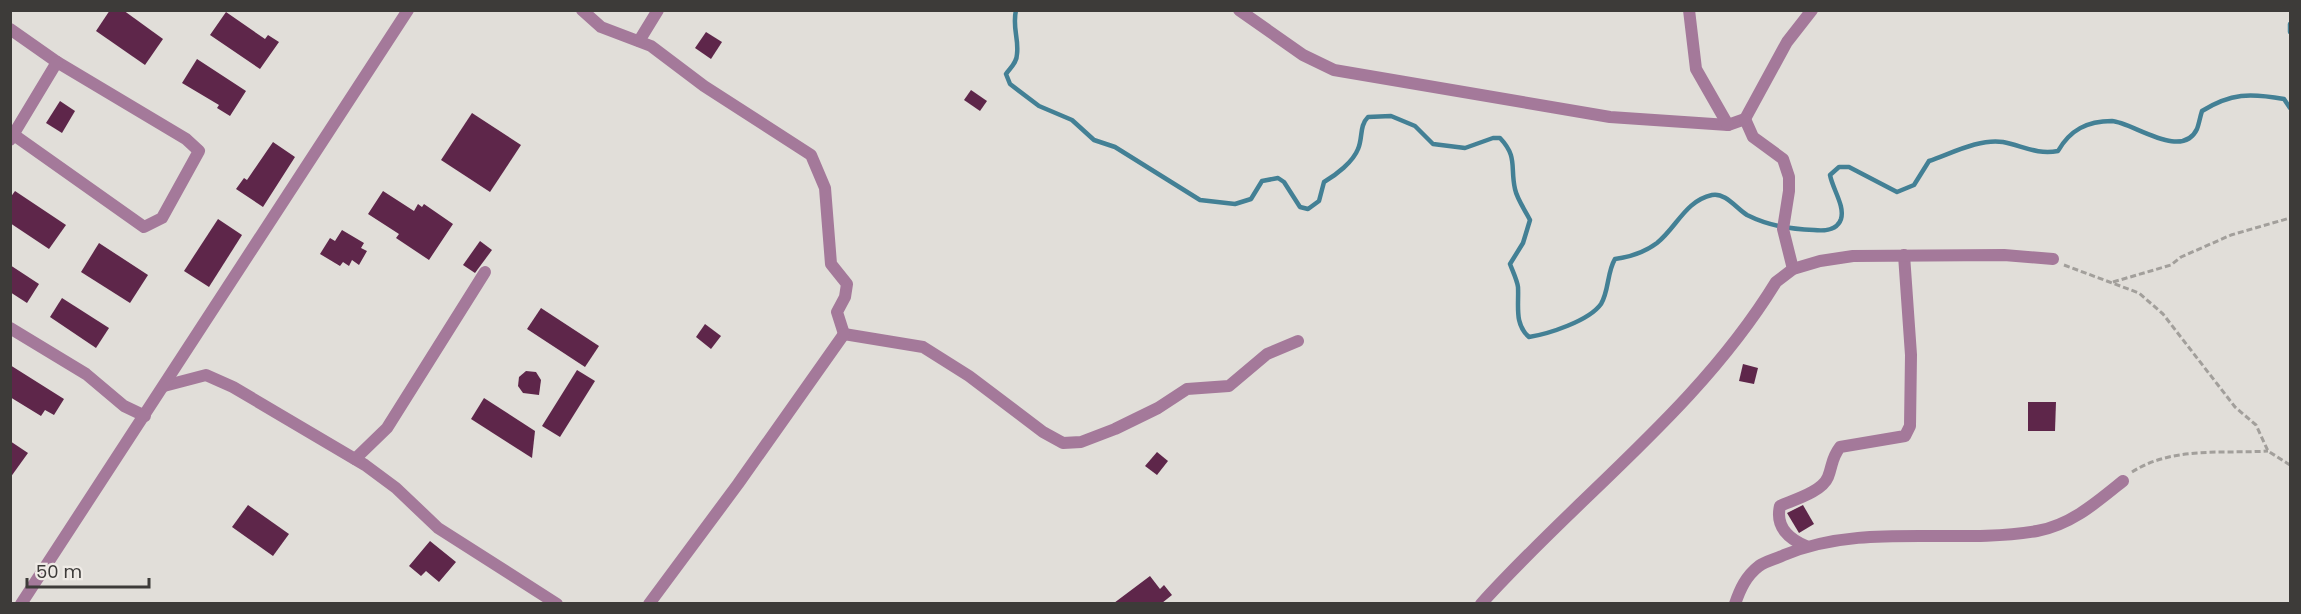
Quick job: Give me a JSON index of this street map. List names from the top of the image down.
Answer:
{
  "scale_bar": "50 m"
}
